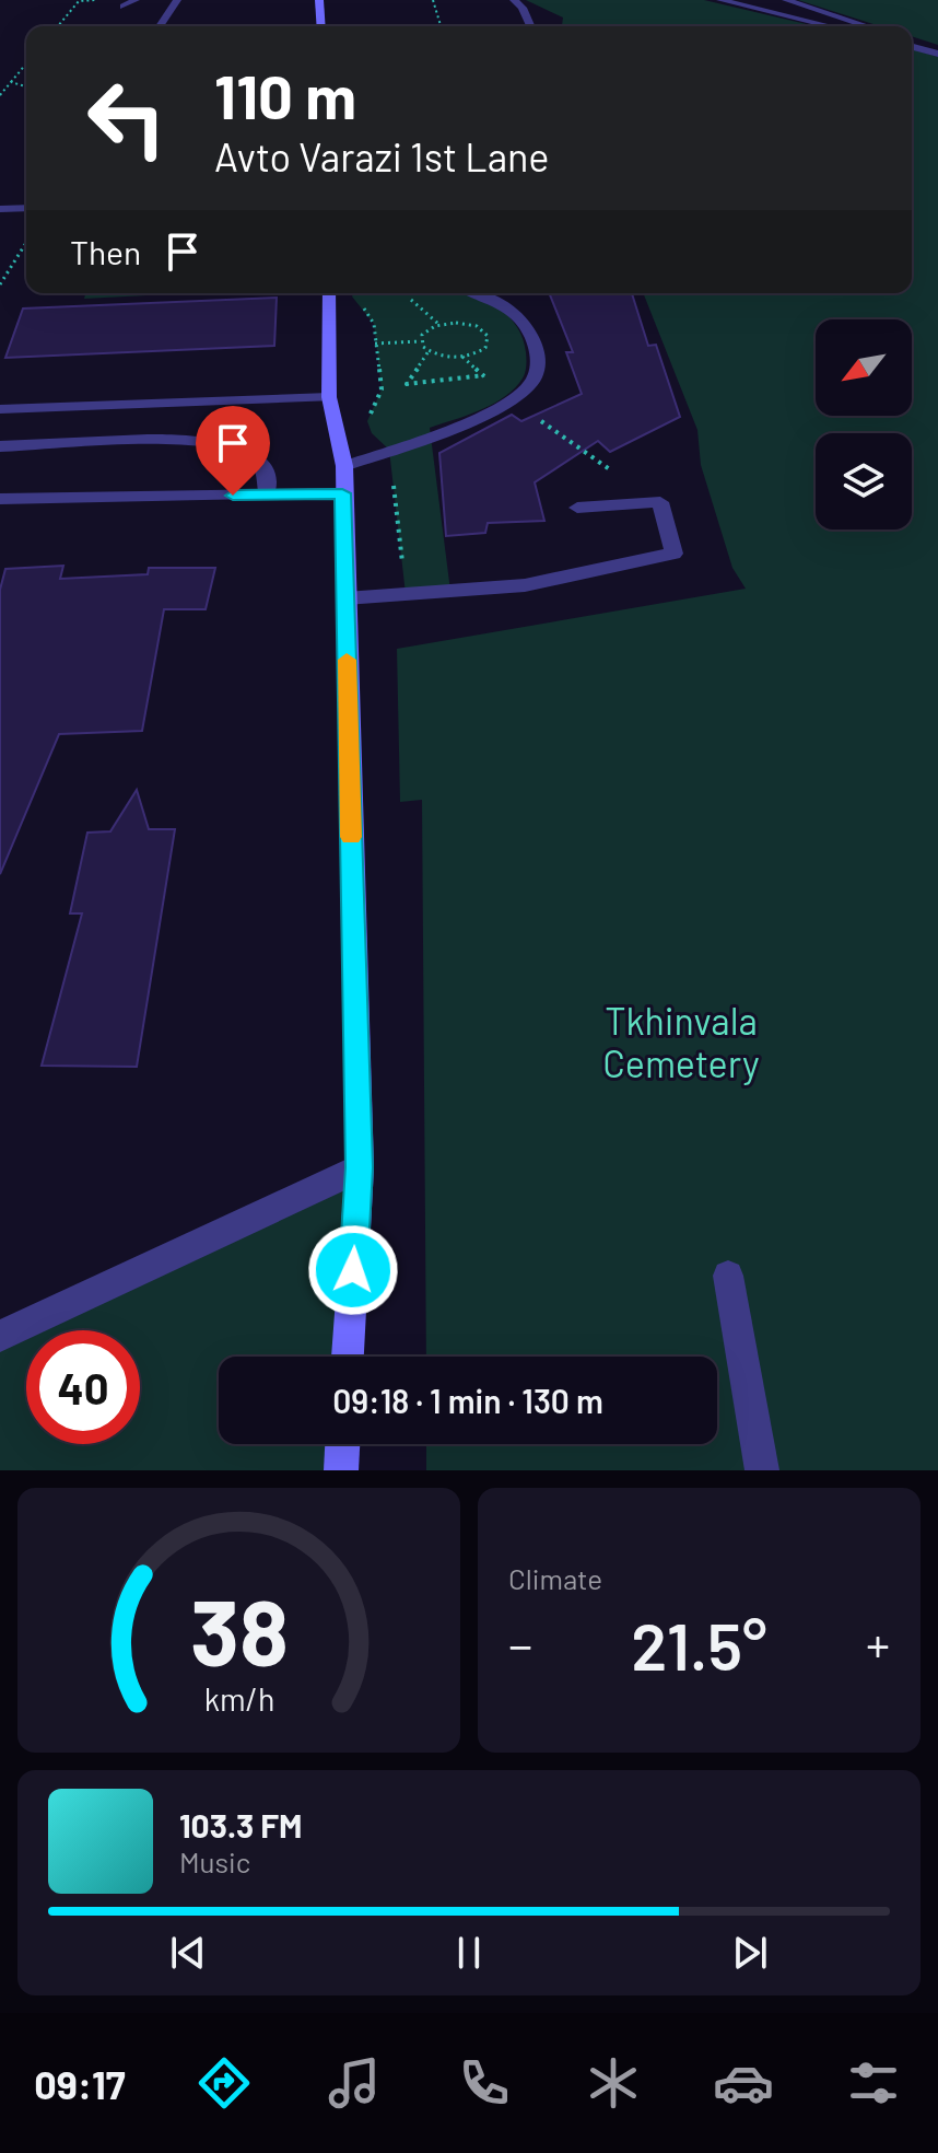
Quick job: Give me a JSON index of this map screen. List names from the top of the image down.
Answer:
{
  "parks": ["Tkhinvala Cemetery"],
  "north": "bottom left",
  "page": {
    "turn": ["110 m", "Avto Varazi 1st Lane"],
    "then": "Then",
    "limit": "40",
    "trip": "09:18 · 1 min · 130 m",
    "tile": "Climate",
    "heat": ["−", "21.5°", "+"],
    "song": ["103.3 FM", "Music"],
    "tabs": "09:17",
    "gauge": ["38", "km/h"]
  }
}
